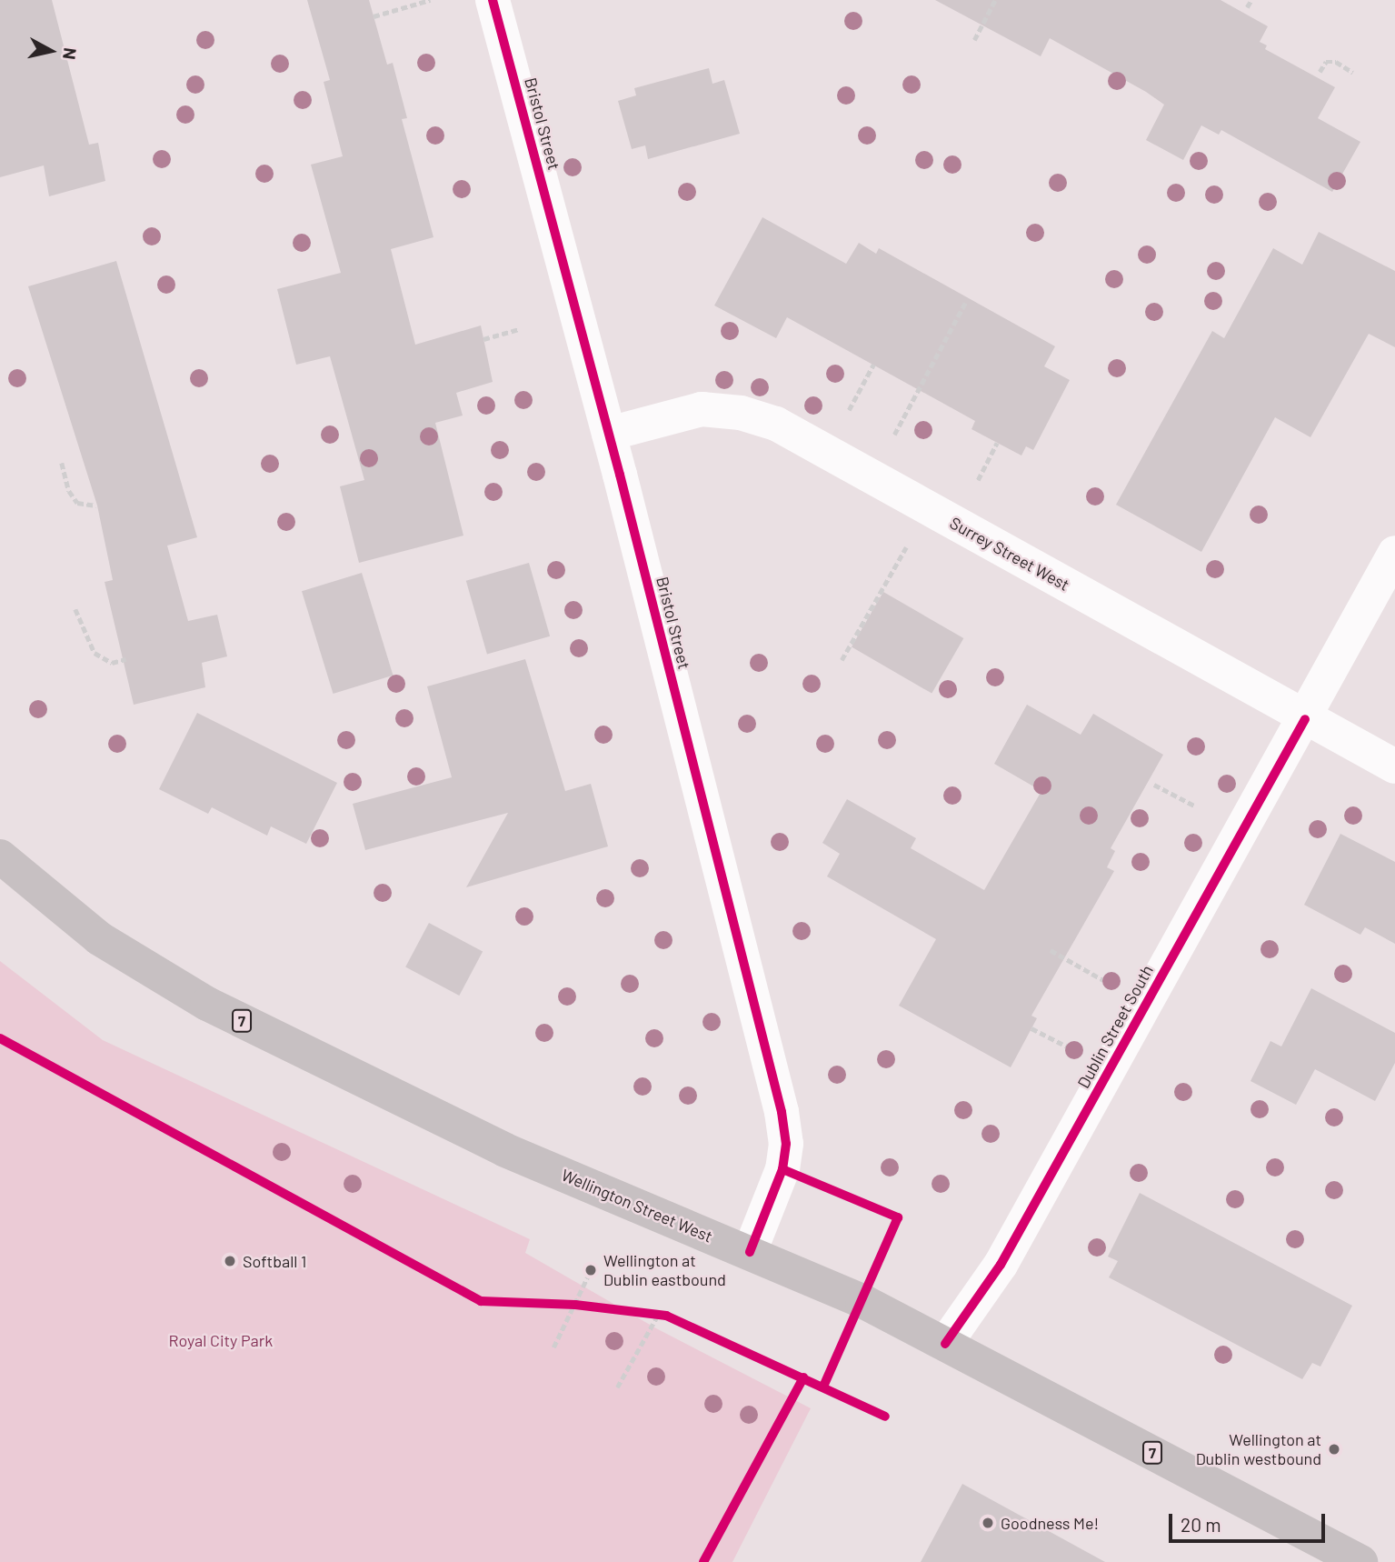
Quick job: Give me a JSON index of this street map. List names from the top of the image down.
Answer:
{
  "streets": {
    "main road": ["7", "Wellington Street West"],
    "street": ["Bristol Street", "Surrey Street West", "Dublin Street South"]
  },
  "crossings": [
    ["Bristol Street", "Surrey Street West"],
    ["Bristol Street", "Wellington Street West"],
    ["Surrey Street West", "Dublin Street South"],
    ["Dublin Street South", "Wellington Street West"]
  ],
  "parks": ["Royal City Park"],
  "places": [
    "Softball 1",
    "Wellington at Dublin eastbound",
    "Wellington at Dublin westbound",
    "Goodness Me!"
  ],
  "scale_bar": "20 m",
  "north": "right"
}
